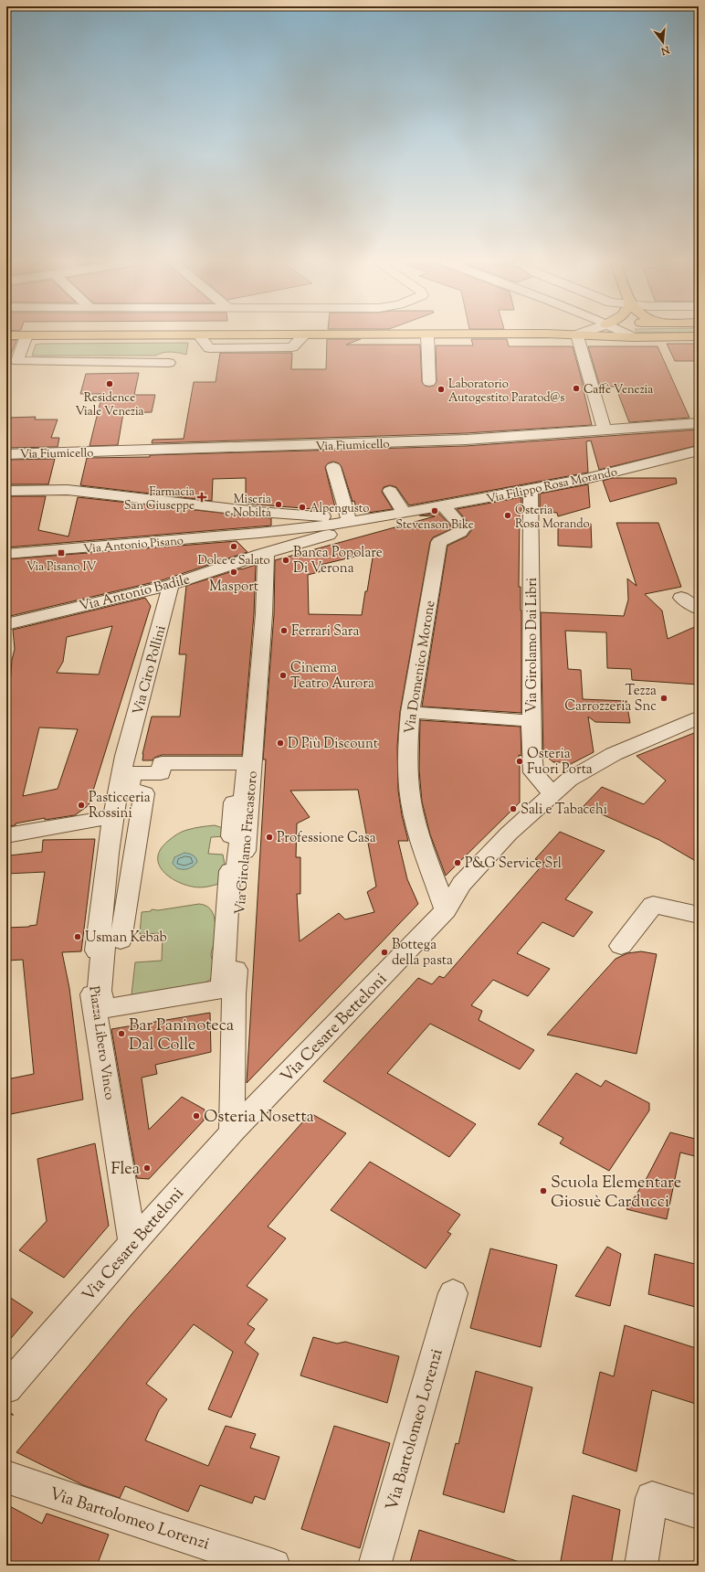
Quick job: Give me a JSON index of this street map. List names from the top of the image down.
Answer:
{
  "streets": {
    "street": [
      "Via Fiumicello",
      "Via Filippo Rosa Morando",
      "Via Antonio Pisano",
      "Via Antonio Badile",
      "Via Girolamo Dai Libri",
      "Via Domenico Morone",
      "Via Ciro Pollini",
      "Via Girolamo Fracastoro",
      "Via Cesare Betteloni",
      "Piazza Libero Vinco",
      "Via Bartolomeo Lorenzi"
    ]
  },
  "crossings": [
    ["Via Filippo Rosa Morando", "Via Antonio Pisano"],
    ["Via Filippo Rosa Morando", "Via Antonio Badile"],
    ["Via Filippo Rosa Morando", "Via Girolamo Dai Libri"],
    ["Via Filippo Rosa Morando", "Via Domenico Morone"],
    ["Via Filippo Rosa Morando", "Via Girolamo Fracastoro"],
    ["Via Antonio Badile", "Via Ciro Pollini"],
    ["Via Antonio Badile", "Via Girolamo Fracastoro"],
    ["Via Girolamo Dai Libri", "Via Cesare Betteloni"],
    ["Via Domenico Morone", "Via Cesare Betteloni"],
    ["Via Ciro Pollini", "Piazza Libero Vinco"],
    ["Via Girolamo Fracastoro", "Via Cesare Betteloni"],
    ["Via Cesare Betteloni", "Piazza Libero Vinco"]
  ],
  "places": {
    "other": [
      "Residence Viale Venezia",
      "Caffè Venezia",
      "Laboratorio Autogestito Paratod@s",
      "Miseria e Nobiltà",
      "Alpengusto",
      "Stevenson Bike",
      "Osteria Rosa Morando",
      "Dolce e Salato",
      "Banca Popolare Di Verona",
      "Masport",
      "Ferrari Sara",
      "Cinema Teatro Aurora",
      "Tezza Carrozzeria Snc",
      "D Più Discount",
      "Osteria Fuori Porta",
      "Pasticceria Rossini",
      "Sali e Tabacchi",
      "Professione Casa",
      "P&G Service Srl",
      "Usman Kebab",
      "Bottega della pasta",
      "Bar Paninoteca Dal Colle",
      "Osteria Nosetta",
      "Flea",
      "Scuola Elementare Giosuè Carducci"
    ],
    "health": ["Farmacia San Giuseppe"],
    "transit": ["Via Pisano IV"]
  },
  "north": "bottom"
}
